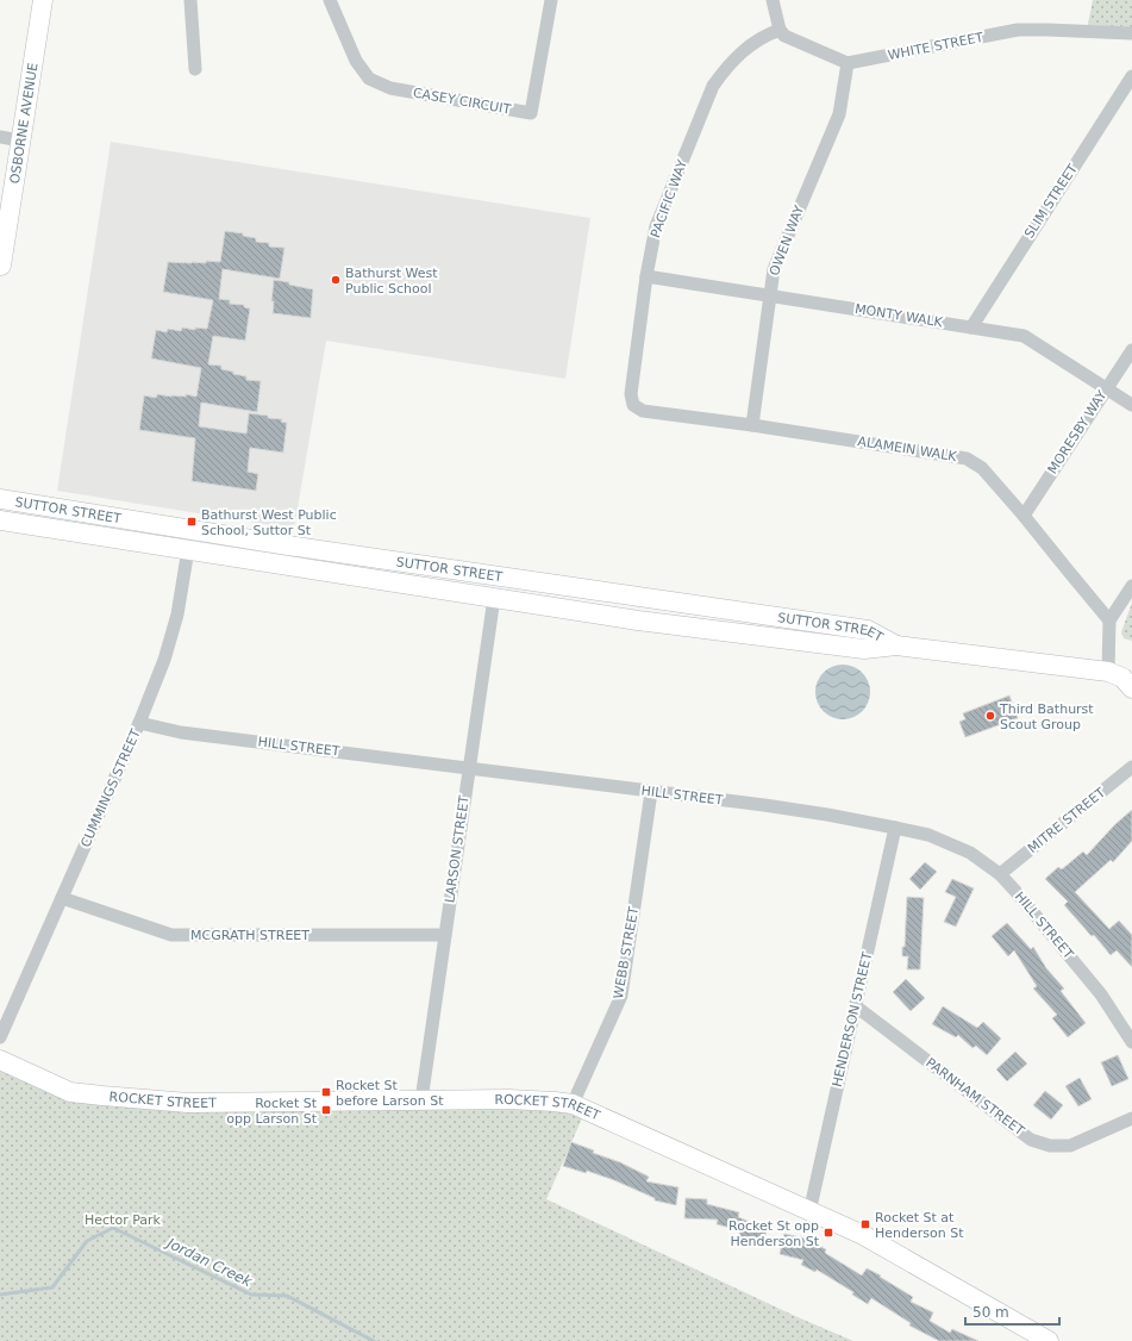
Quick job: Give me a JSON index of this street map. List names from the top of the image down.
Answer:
{
  "streets": {
    "main road": ["OSBORNE AVENUE", "SUTTOR STREET", "ROCKET STREET"],
    "street": [
      "WHITE STREET",
      "CASEY CIRCUIT",
      "PACIFIC WAY",
      "SLIM STREET",
      "OWEN WAY",
      "MONTY WALK",
      "MORESBY WAY",
      "ALAMEIN WALK",
      "HILL STREET",
      "CUMMINGS STREET",
      "MITRE STREET",
      "LARSON STREET",
      "MCGRATH STREET",
      "WEBB STREET",
      "HENDERSON STREET",
      "PARNHAM STREET"
    ]
  },
  "crossings": [
    ["WHITE STREET", "OWEN WAY"],
    ["PACIFIC WAY", "MONTY WALK"],
    ["PACIFIC WAY", "ALAMEIN WALK"],
    ["SLIM STREET", "MONTY WALK"],
    ["OWEN WAY", "MONTY WALK"],
    ["OWEN WAY", "ALAMEIN WALK"],
    ["MONTY WALK", "MORESBY WAY"],
    ["MORESBY WAY", "ALAMEIN WALK"],
    ["SUTTOR STREET", "CUMMINGS STREET"],
    ["SUTTOR STREET", "LARSON STREET"],
    ["HILL STREET", "CUMMINGS STREET"],
    ["HILL STREET", "MITRE STREET"],
    ["HILL STREET", "LARSON STREET"],
    ["HILL STREET", "WEBB STREET"],
    ["HILL STREET", "HENDERSON STREET"],
    ["CUMMINGS STREET", "MCGRATH STREET"],
    ["LARSON STREET", "MCGRATH STREET"],
    ["LARSON STREET", "ROCKET STREET"],
    ["WEBB STREET", "ROCKET STREET"],
    ["HENDERSON STREET", "PARNHAM STREET"],
    ["HENDERSON STREET", "ROCKET STREET"]
  ],
  "water": ["Jordan Creek"],
  "parks": ["Hector Park"],
  "places": {
    "other": ["Bathurst West Public School", "Third Bathurst Scout Group"],
    "transit": [
      "Bathurst West Public School, Suttor St",
      "Rocket St before Larson St",
      "Rocket St opp Larson St",
      "Rocket St at Henderson St",
      "Rocket St opp Henderson St"
    ]
  },
  "scale_bar": "50 m"
}
